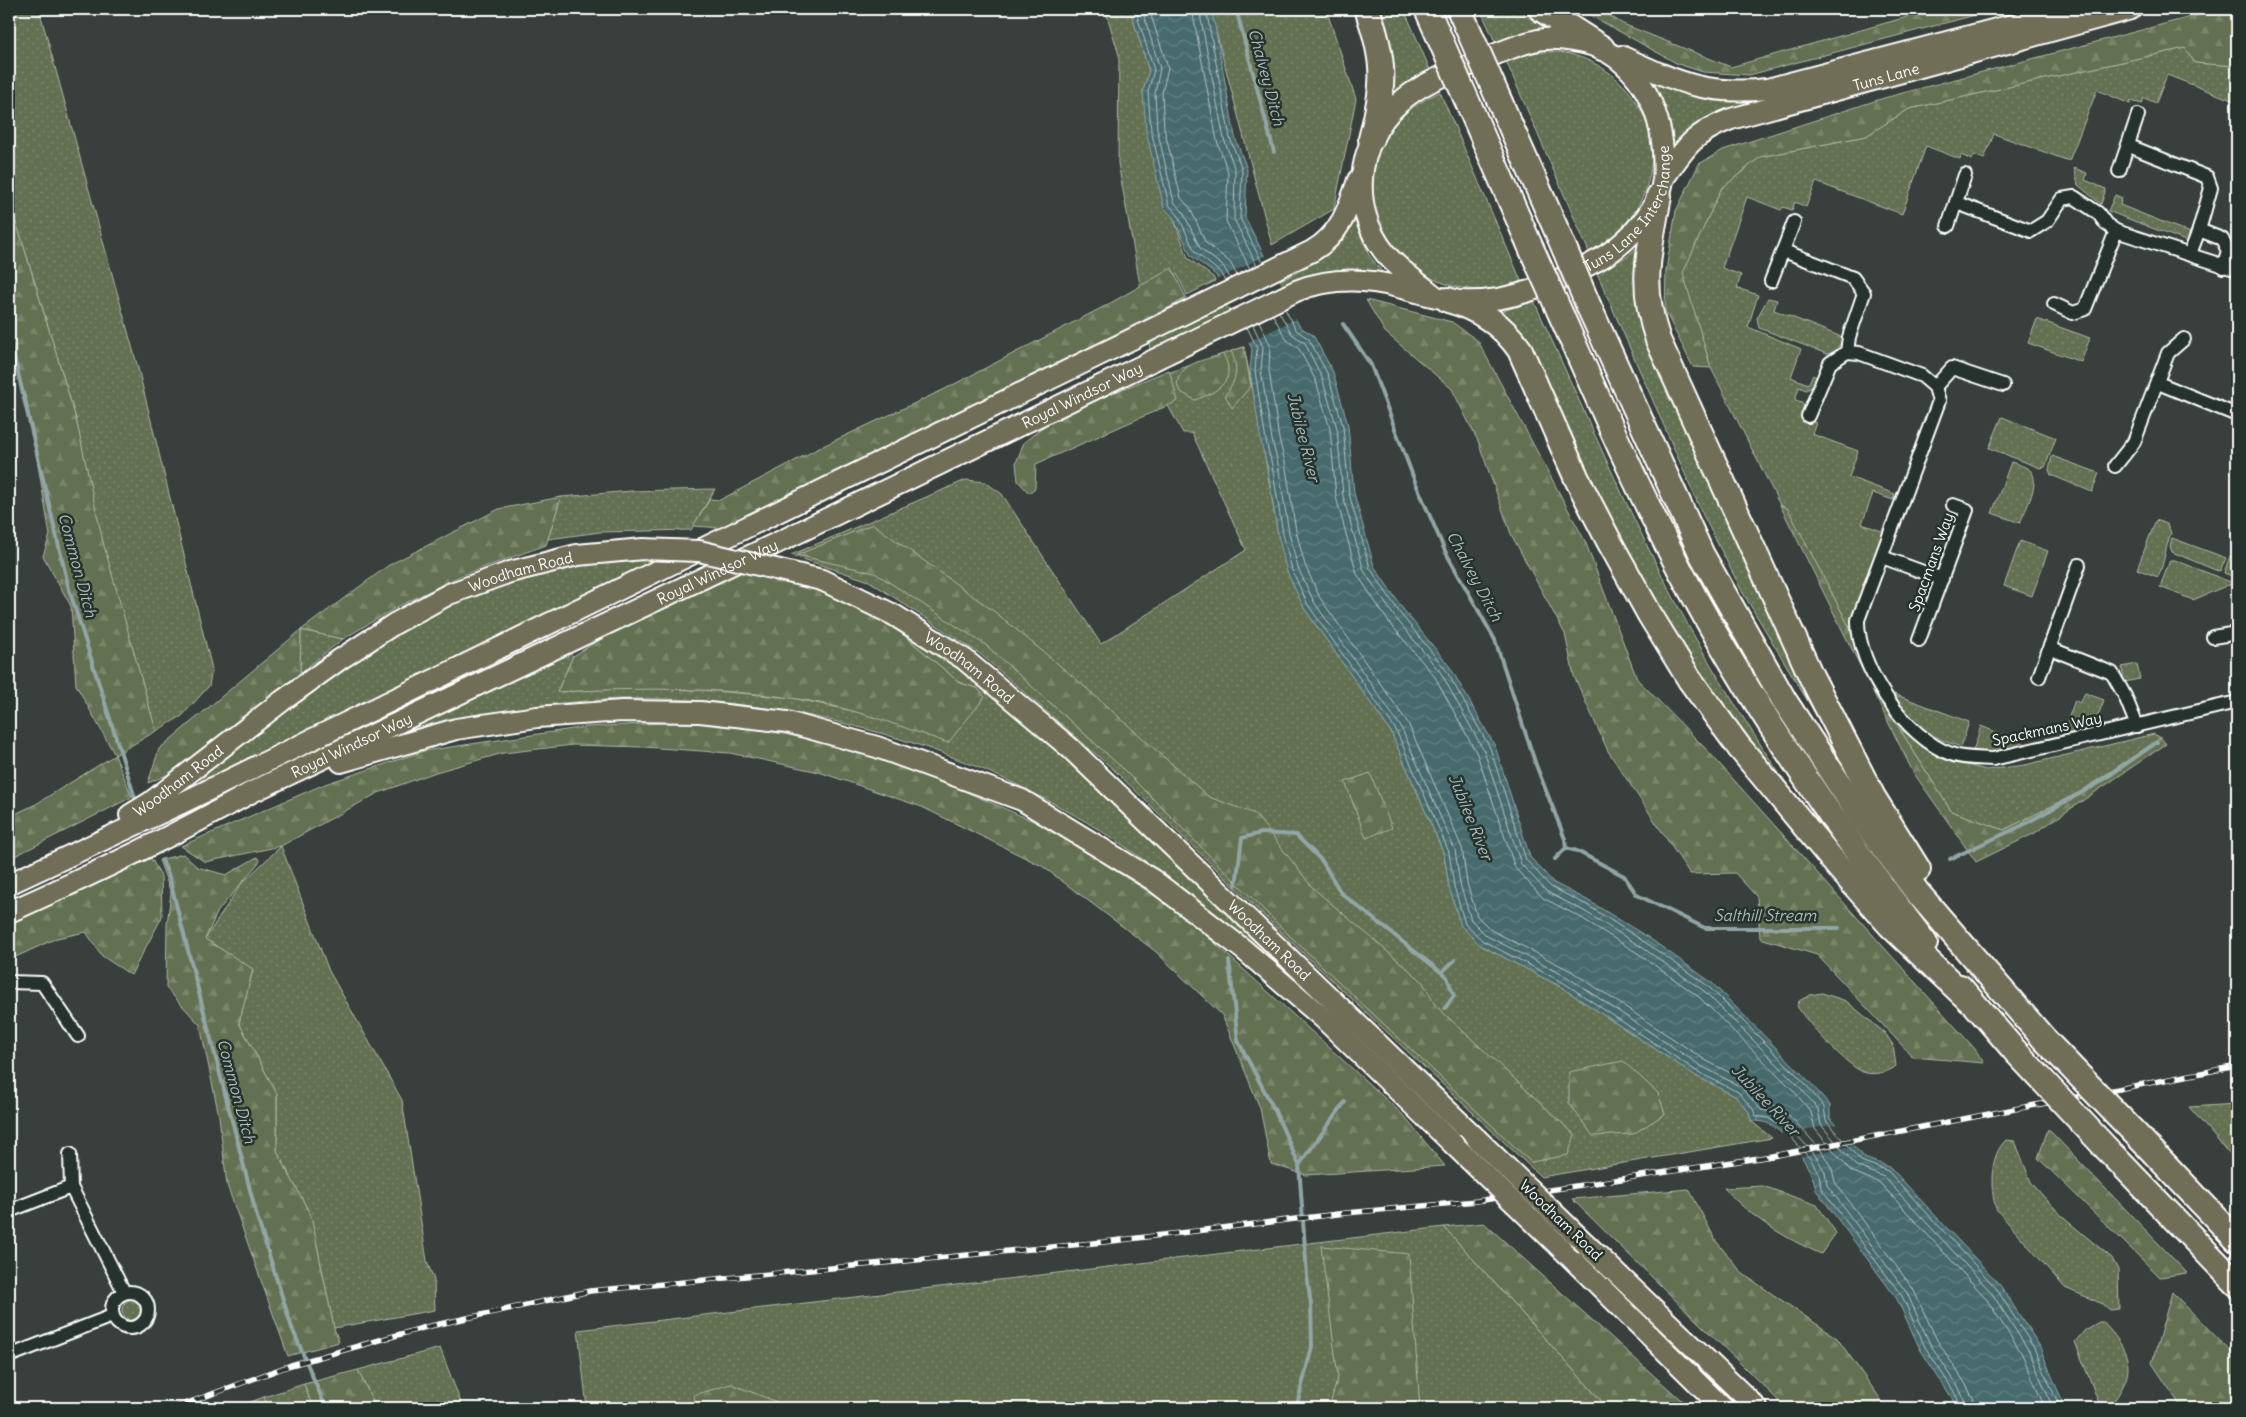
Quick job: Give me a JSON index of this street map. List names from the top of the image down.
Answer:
{
  "streets": {
    "main road": [
      "Tuns Lane",
      "Tuns Lane Interchange",
      "Royal Windsor Way",
      "Woodham Road"
    ],
    "street": ["Spacmans Way", "Spackmans Way"]
  },
  "crossings": [
    ["Tuns Lane", "Tuns Lane Interchange"],
    ["Tuns Lane Interchange", "Royal Windsor Way"],
    ["Royal Windsor Way", "Woodham Road"]
  ],
  "water": [
    "Chalvey Ditch",
    "Jubilee River",
    "Common Ditch",
    "Salthill Stream"
  ]
}
